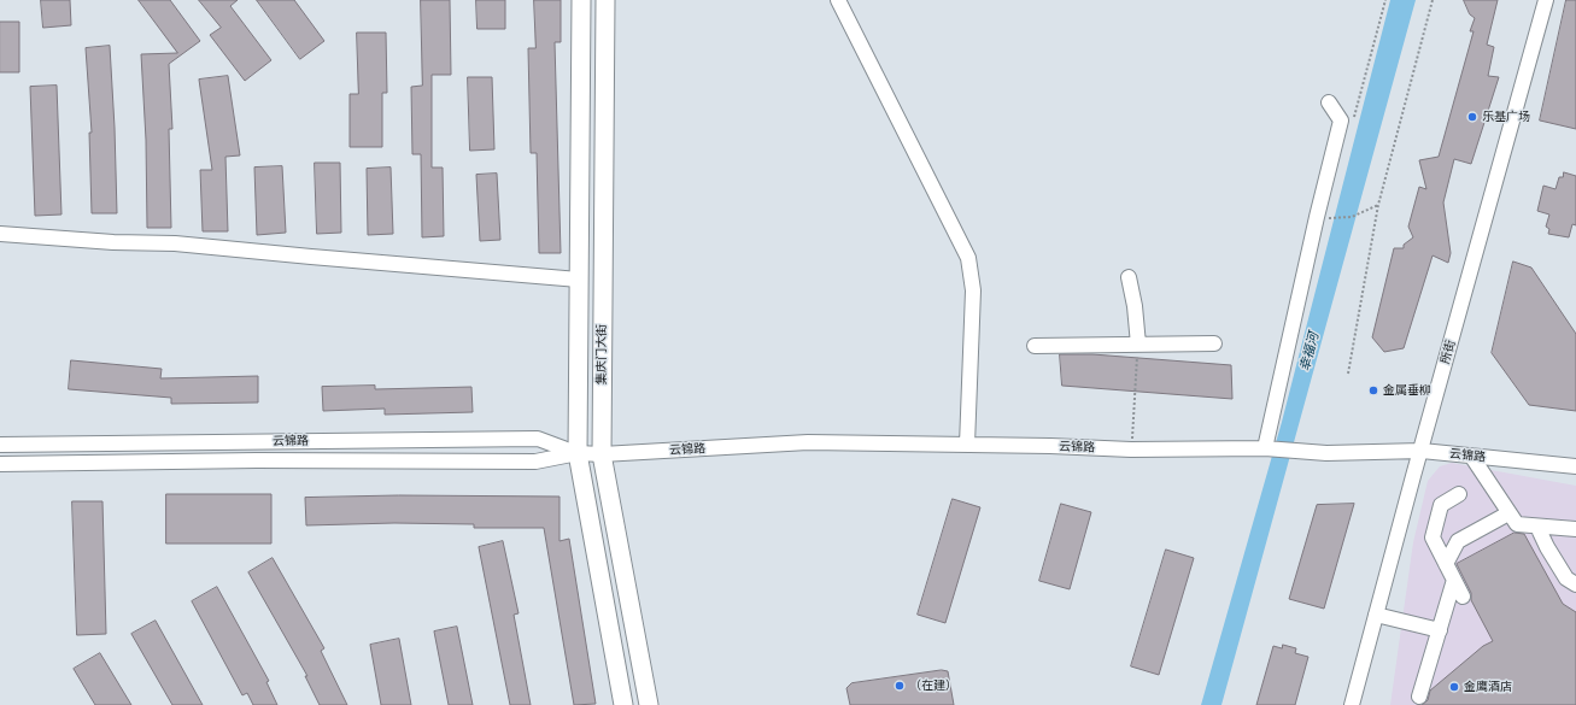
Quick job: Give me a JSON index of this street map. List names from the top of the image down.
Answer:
{
  "streets": {
    "main road": ["集庆门大街"],
    "street": ["所街", "云锦路"]
  },
  "crossings": [
    ["所街", "云锦路"],
    ["集庆门大街", "云锦路"]
  ],
  "water": ["幸福河"],
  "places": [
    "乐基广场",
    "金属垂柳",
    "（在建）",
    "金鹰酒店"
  ]
}
